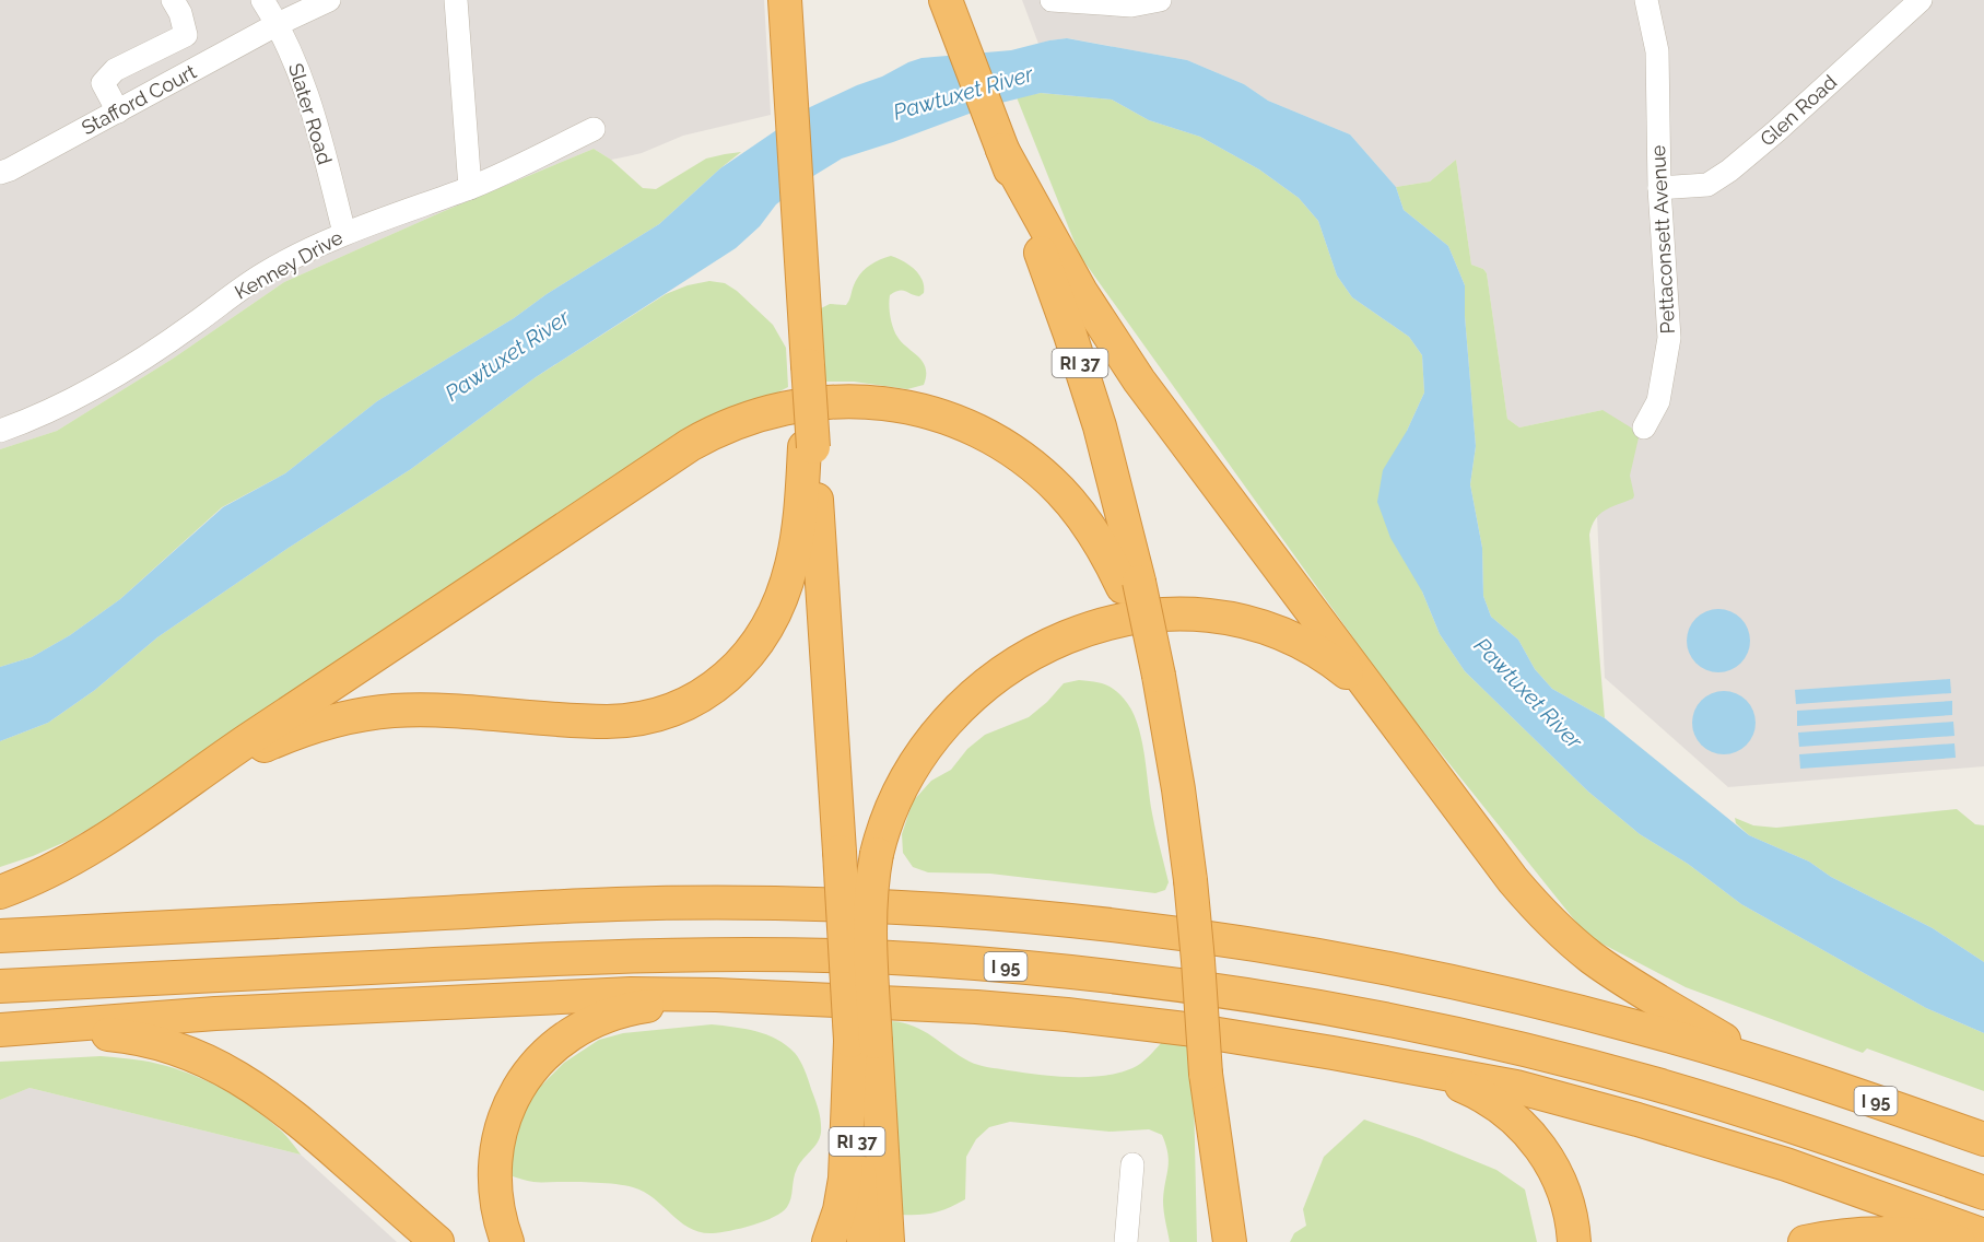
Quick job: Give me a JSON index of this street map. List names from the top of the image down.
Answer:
{
  "streets": {
    "highway": ["RI 37", "I 95"],
    "street": [
      "Stafford Court",
      "Glen Road",
      "Slater Road",
      "Pettaconsett Avenue",
      "Kenney Drive"
    ]
  },
  "crossings": [
    ["Stafford Court", "Slater Road"],
    ["Glen Road", "Pettaconsett Avenue"],
    ["Slater Road", "Kenney Drive"]
  ],
  "water": ["Pawtuxet River"]
}
